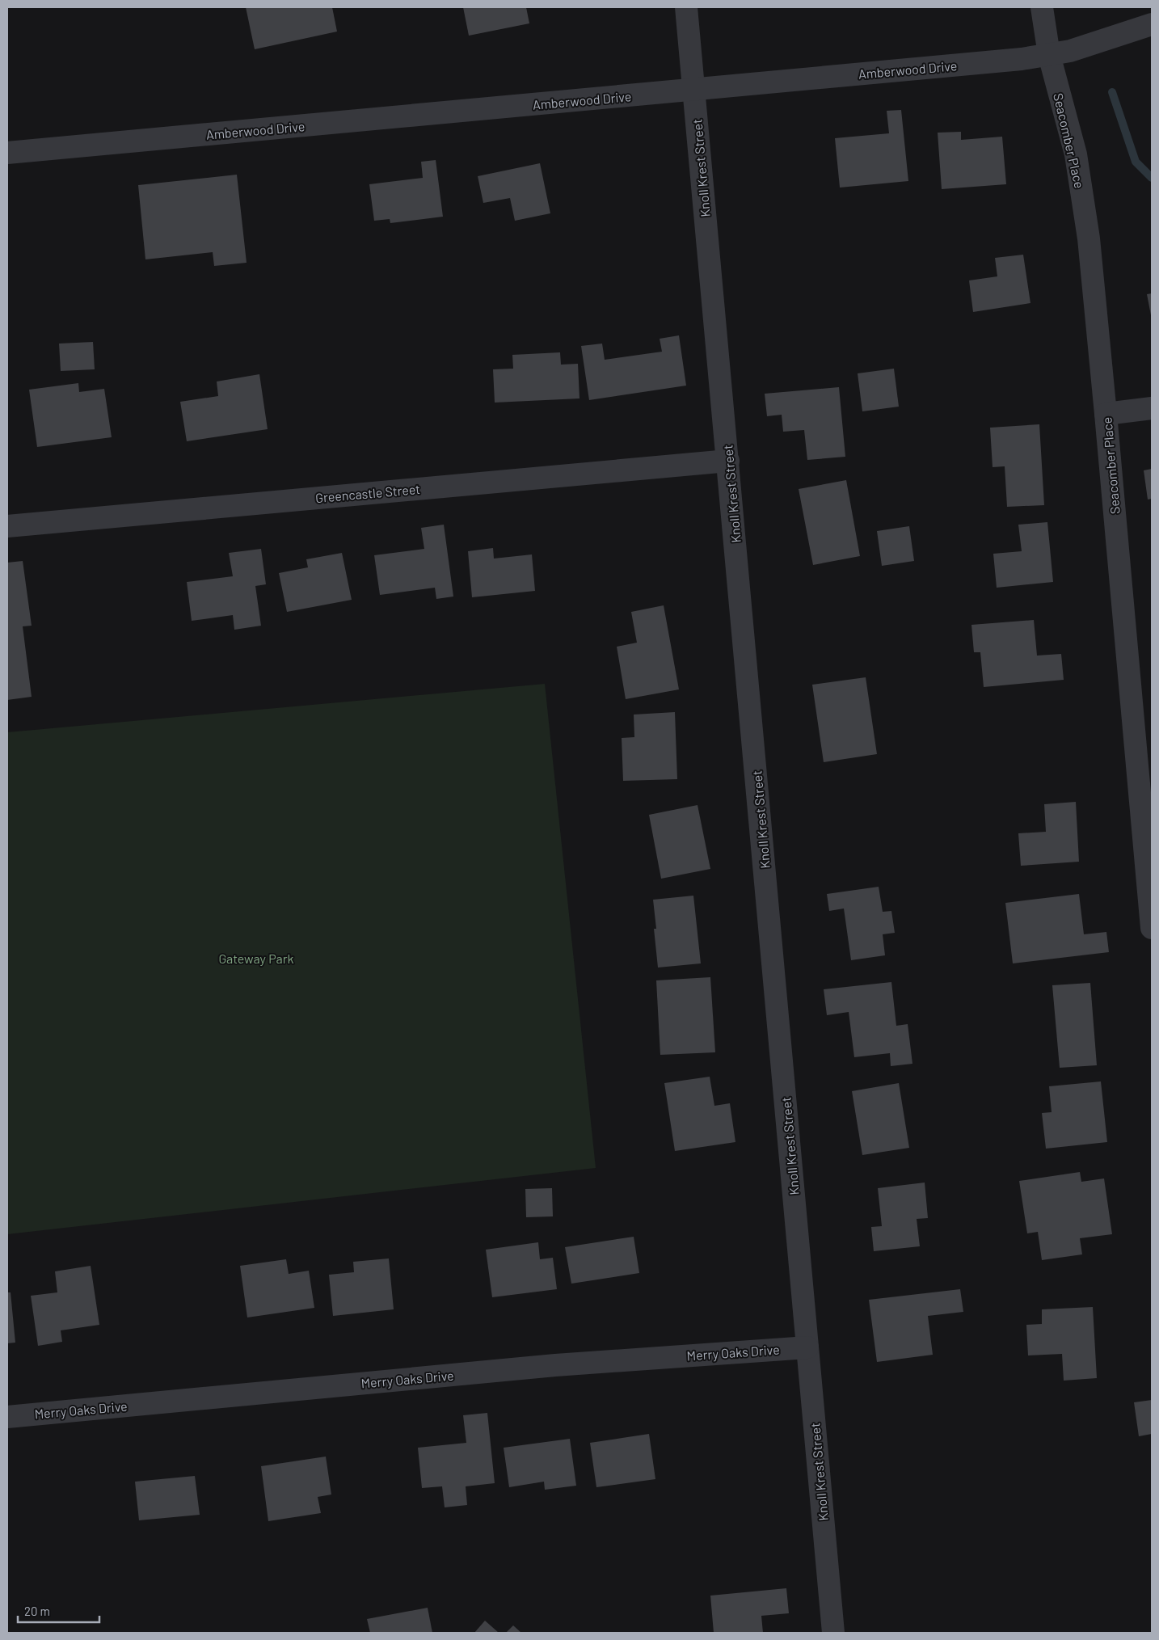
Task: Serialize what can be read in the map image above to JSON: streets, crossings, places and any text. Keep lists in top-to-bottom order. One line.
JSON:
{"streets":{"street":["Amberwood Drive","Seacomber Place","Knoll Krest Street","Greencastle Street","Merry Oaks Drive"]},"crossings":[["Amberwood Drive","Seacomber Place"],["Amberwood Drive","Knoll Krest Street"],["Knoll Krest Street","Greencastle Street"],["Knoll Krest Street","Merry Oaks Drive"]],"parks":["Gateway Park"],"scale_bar":"20 m"}
